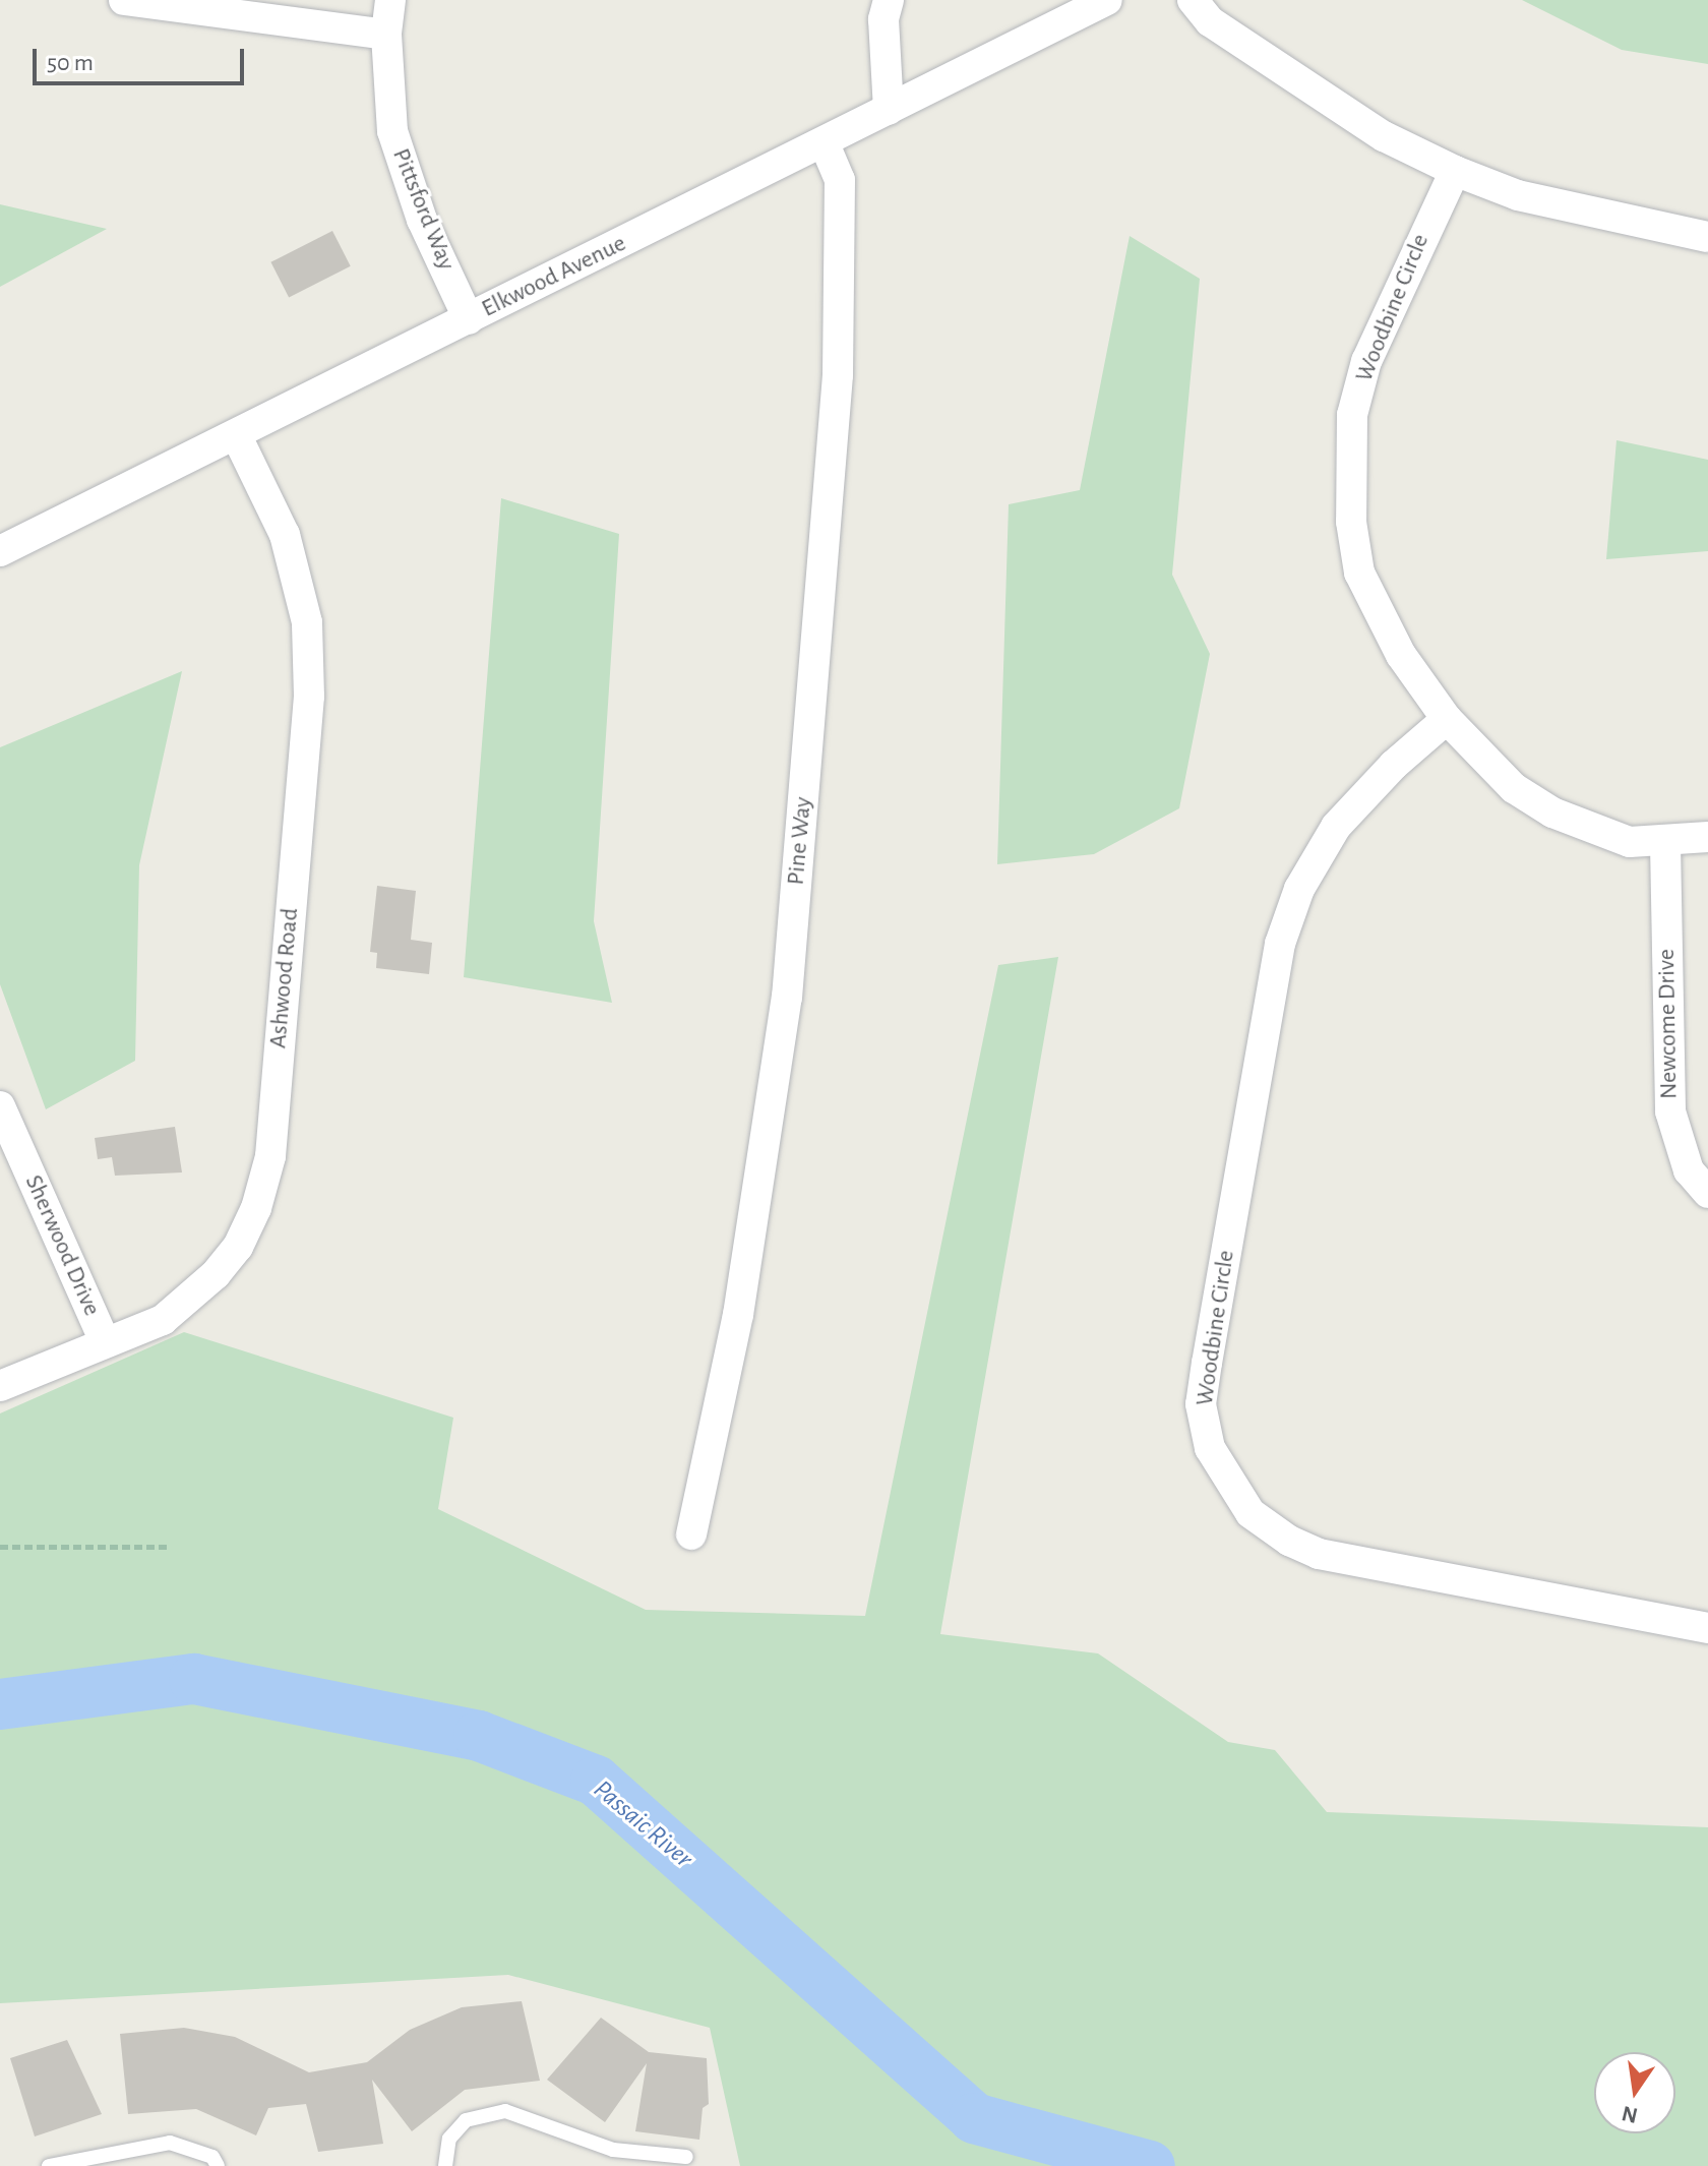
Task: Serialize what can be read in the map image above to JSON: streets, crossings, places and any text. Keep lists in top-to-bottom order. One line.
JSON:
{"streets":{"street":["Pittsford Way","Elkwood Avenue","Woodbine Circle","Pine Way","Ashwood Road","Newcome Drive","Sherwood Drive"]},"crossings":[["Pittsford Way","Elkwood Avenue"],["Elkwood Avenue","Pine Way"],["Elkwood Avenue","Ashwood Road"],["Woodbine Circle","Newcome Drive"],["Ashwood Road","Sherwood Drive"]],"water":["Passaic River"],"scale_bar":"50 m","north":"bottom"}
